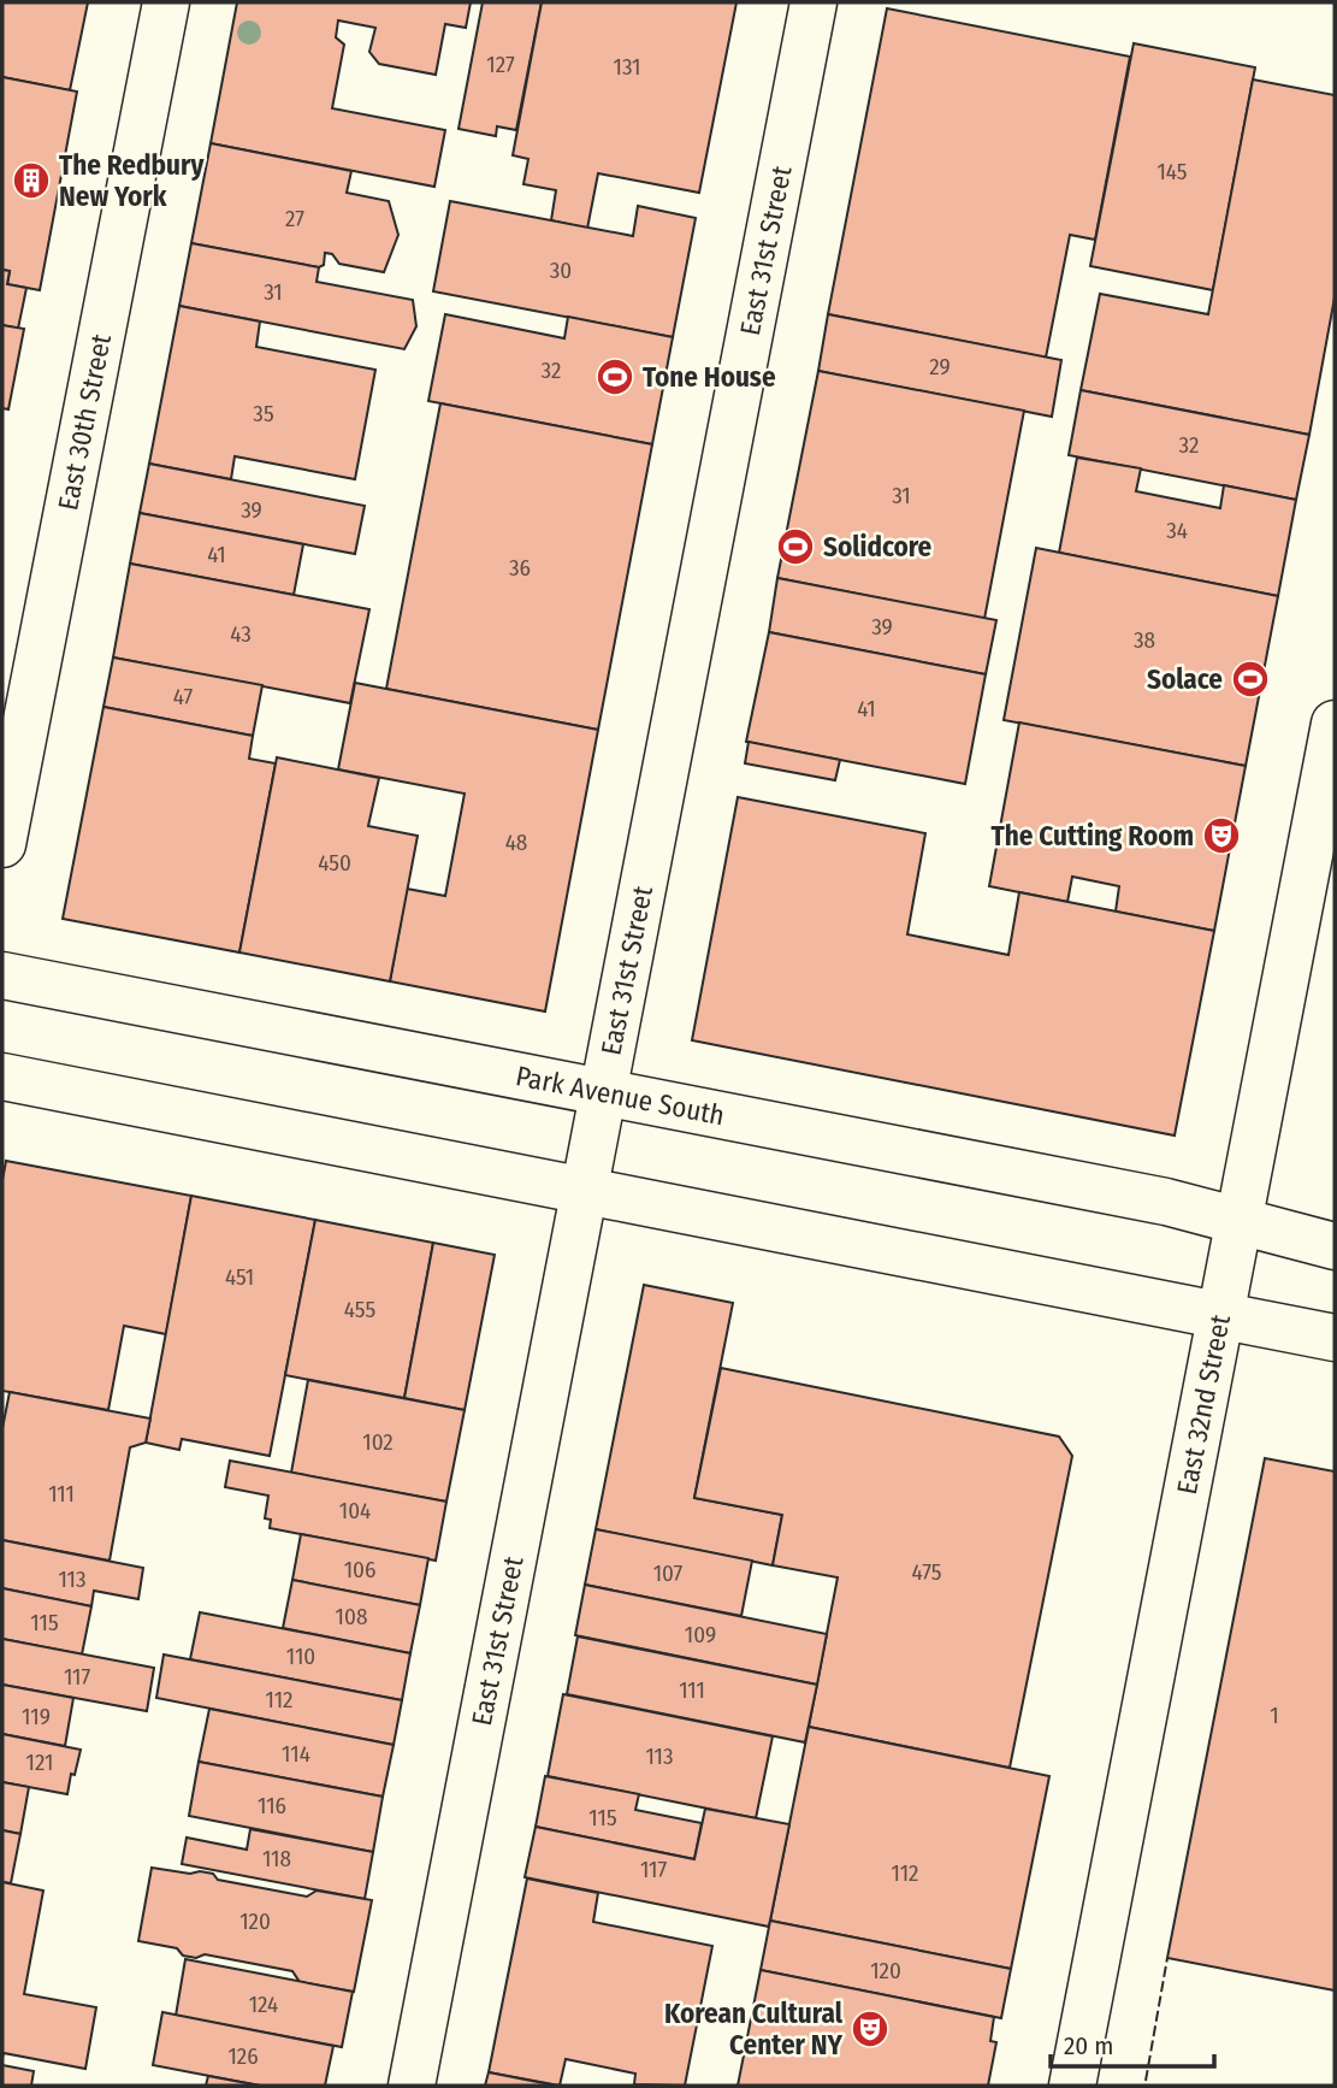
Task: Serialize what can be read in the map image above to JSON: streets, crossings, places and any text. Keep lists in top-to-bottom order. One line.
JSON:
{"streets":{"street":["East 31st Street","East 30th Street","Park Avenue South","East 32nd Street"]},"crossings":[["East 31st Street","Park Avenue South"],["Park Avenue South","East 32nd Street"]],"places":{"building":["The Redbury New York"],"sports":["Tone House","Solidcore","Solace"],"theatre":["The Cutting Room","Korean Cultural Center NY"]},"house_numbers":["127","131","145","27","30","31","29","32","35","32","31","39","34","41","36","39","43","38","47","41","48","450","451","455","102","111","104","106","475","107","113","108","115","109","110","117","111","112","1","119","114","113","121","116","115","118","117","112","120","120","124","126"],"scale_bar":"20 m"}
